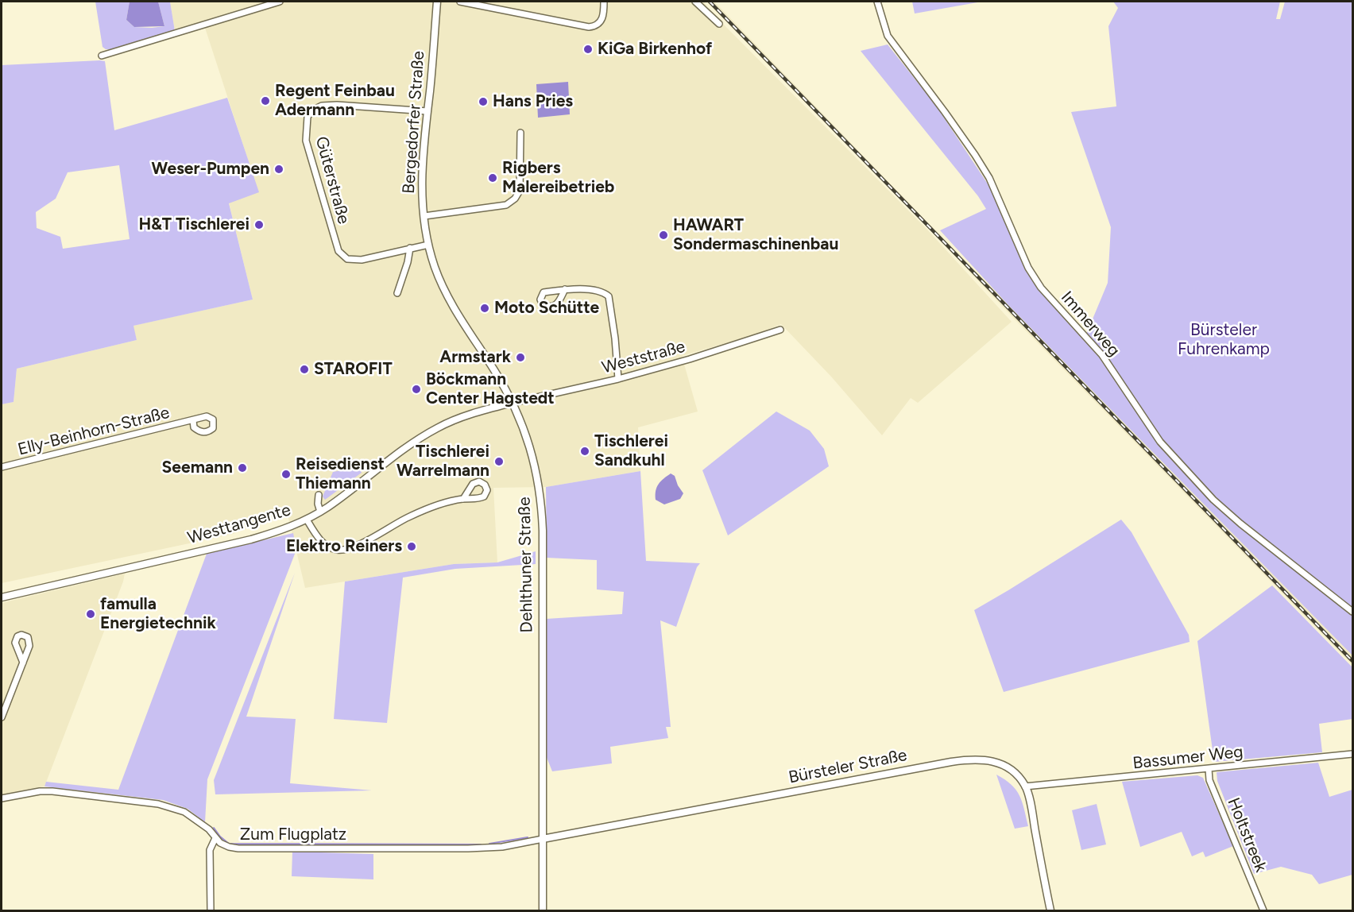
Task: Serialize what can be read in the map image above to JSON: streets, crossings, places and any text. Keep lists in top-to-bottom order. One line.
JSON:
{"streets":{"street":["Bergedorfer Straße","Güterstraße","Immerweg","Weststraße","Elly-Beinhorn-Straße","Westtangente","Dehlthuner Straße","Bassumer Weg","Bürsteler Straße","Zum Flugplatz","Holtstreek"]},"crossings":[["Bergedorfer Straße","Güterstraße"],["Bergedorfer Straße","Dehlthuner Straße"],["Güterstraße","Dehlthuner Straße"],["Weststraße","Westtangente"],["Weststraße","Dehlthuner Straße"],["Westtangente","Dehlthuner Straße"],["Dehlthuner Straße","Bürsteler Straße"],["Dehlthuner Straße","Zum Flugplatz"],["Bassumer Weg","Bürsteler Straße"],["Bassumer Weg","Holtstreek"],["Bürsteler Straße","Zum Flugplatz"]],"parks":["Bürsteler Fuhrenkamp"],"places":["KiGa Birkenhof","Regent Feinbau Adermann","Hans Pries","Weser-Pumpen","Rigbers Malereibetrieb","H&T Tischlerei","HAWART Sondermaschinenbau","Moto Schütte","Armstark","STAROFIT","Böckmann Center Hagstedt","Tischlerei Sandkuhl","Tischlerei Warrelmann","Seemann","Reisedienst Thiemann","Elektro Reiners","famulla Energietechnik"]}
